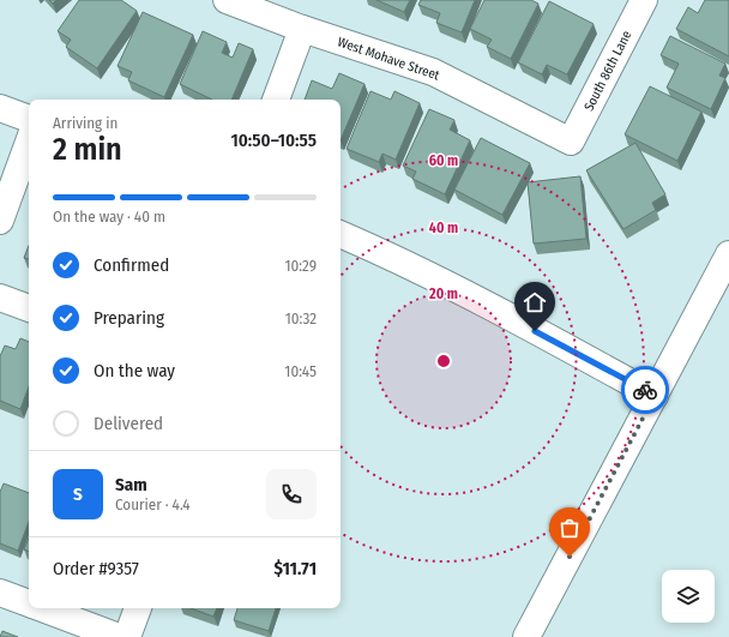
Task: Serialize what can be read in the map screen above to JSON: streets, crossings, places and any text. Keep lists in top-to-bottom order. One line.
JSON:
{"streets":{"street":["West Mohave Street","South 86th Lane"]},"crossings":[["West Mohave Street","South 86th Lane"]],"page":{"heading":["2 min","Arriving in","10:50–10:55"],"panel":["Sam","Courier · 4.4","Order #9357","$11.71"],"bar":"On the way · 40 m","list":[["Confirmed","10:29"],["Preparing","10:32"],["On the way","10:45"],"Delivered"],"round":"S"},"rings":["60 m","40 m","20 m"]}
